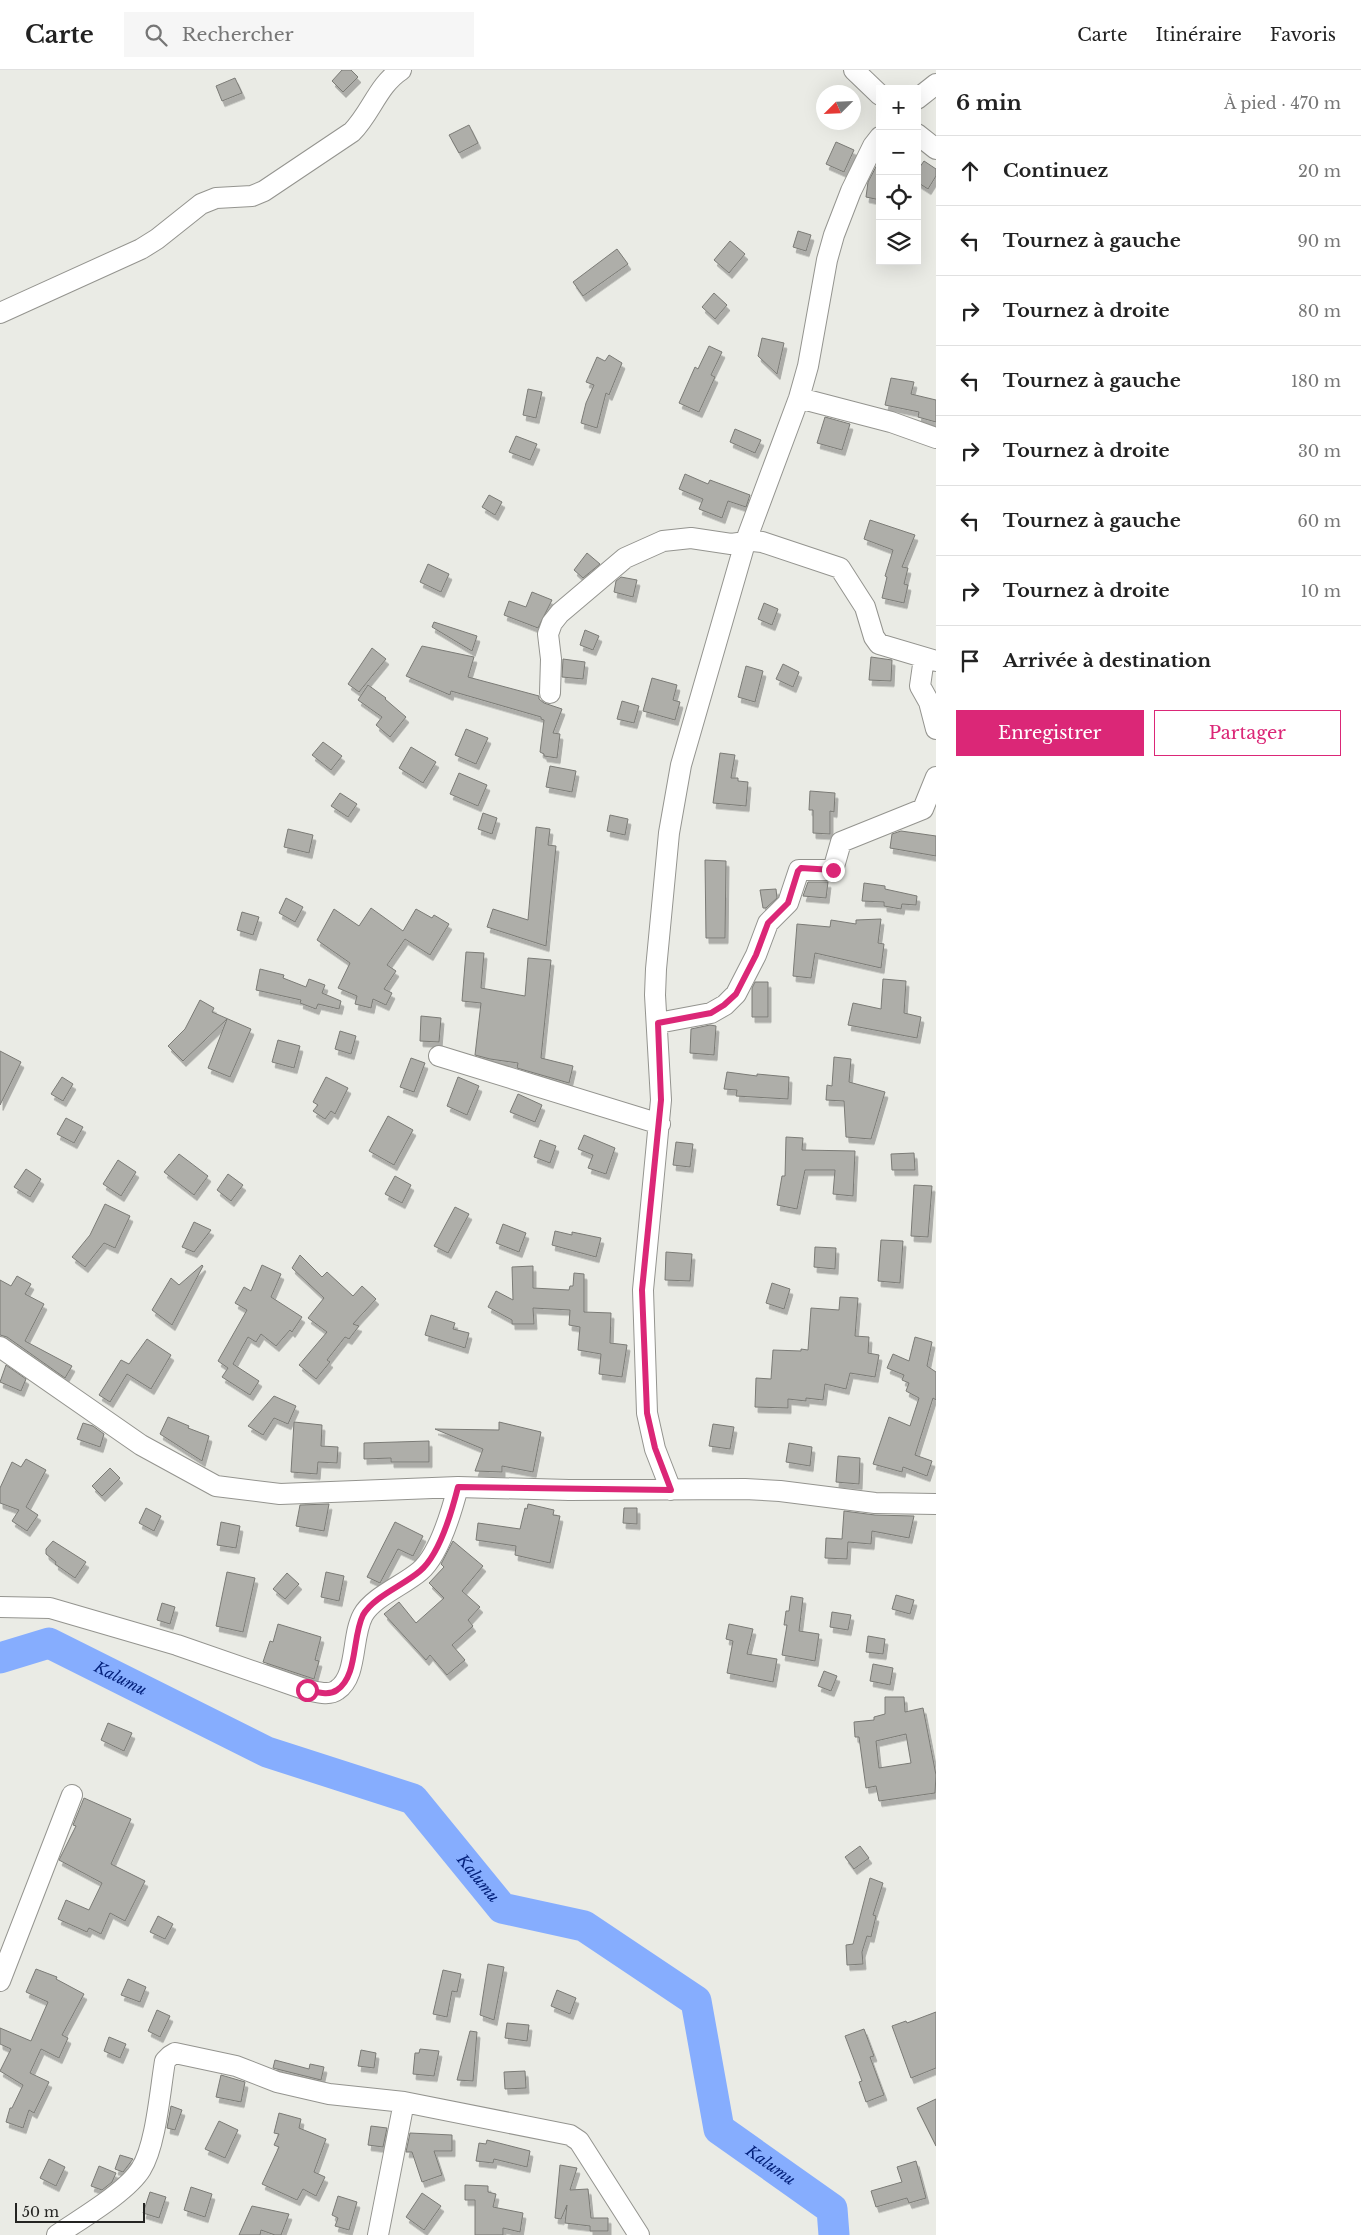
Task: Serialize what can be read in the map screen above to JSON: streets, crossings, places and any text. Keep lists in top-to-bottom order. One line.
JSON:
{"water":["Kalumu"],"scale_bar":"50 m","north":"bottom left","page":{"header":"Carte","search":"Rechercher","nav":["Carte","Itinéraire","Favoris"],"heading":["6 min","À pied · 470 m"],"map_buttons":["+","−"],"list":[["Continuez","20 m"],["Tournez à gauche","90 m"],["Tournez à droite","80 m"],["Tournez à gauche","180 m"],["Tournez à droite","30 m"],["Tournez à gauche","60 m"],["Tournez à droite","10 m"],"Arrivée à destination"],"buttons":["Enregistrer","Partager"],"scale":"50 m"}}
